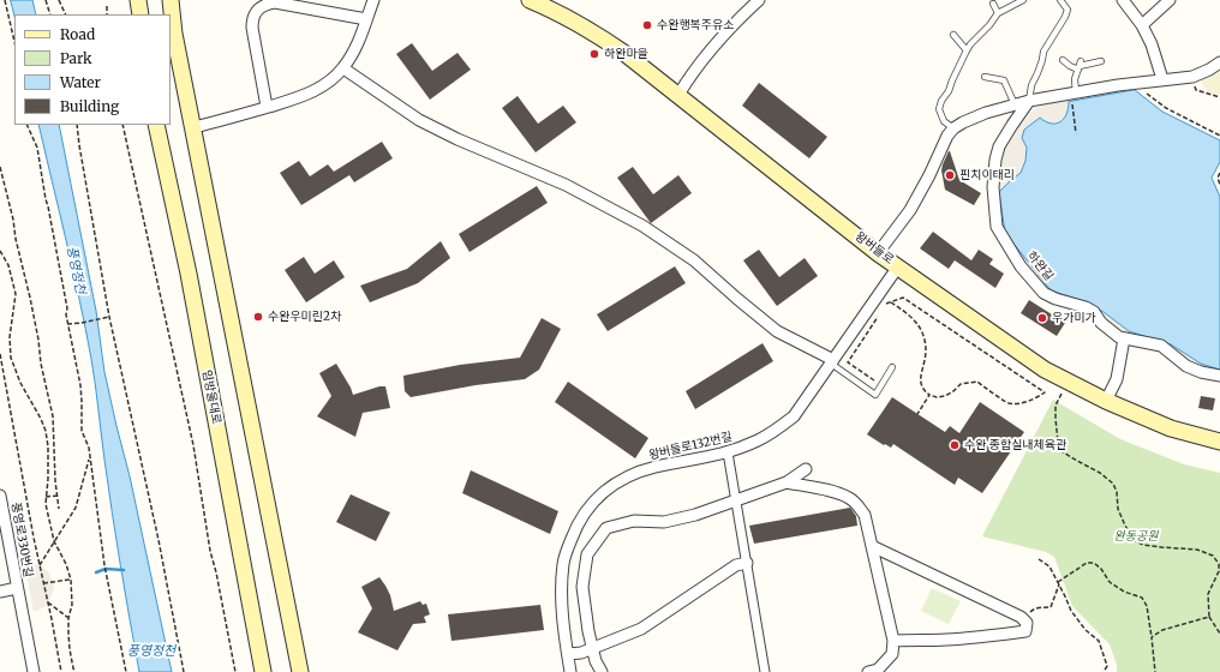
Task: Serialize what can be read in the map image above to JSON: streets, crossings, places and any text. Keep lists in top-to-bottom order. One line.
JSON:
{"streets":{"main road":["왕버들로","임방울대로"],"street":["하완길","왕버들로132번길","풍영로330번길"]},"crossings":[["왕버들로","왕버들로132번길"]],"water":["풍영정천"],"parks":["완동공원"],"places":["수완행복주유소","하완마을","핀치이태리","수완우미린2차","우가미가","수완 종합실내체육관"],"legend":["Road","Park","Water","Building"]}
